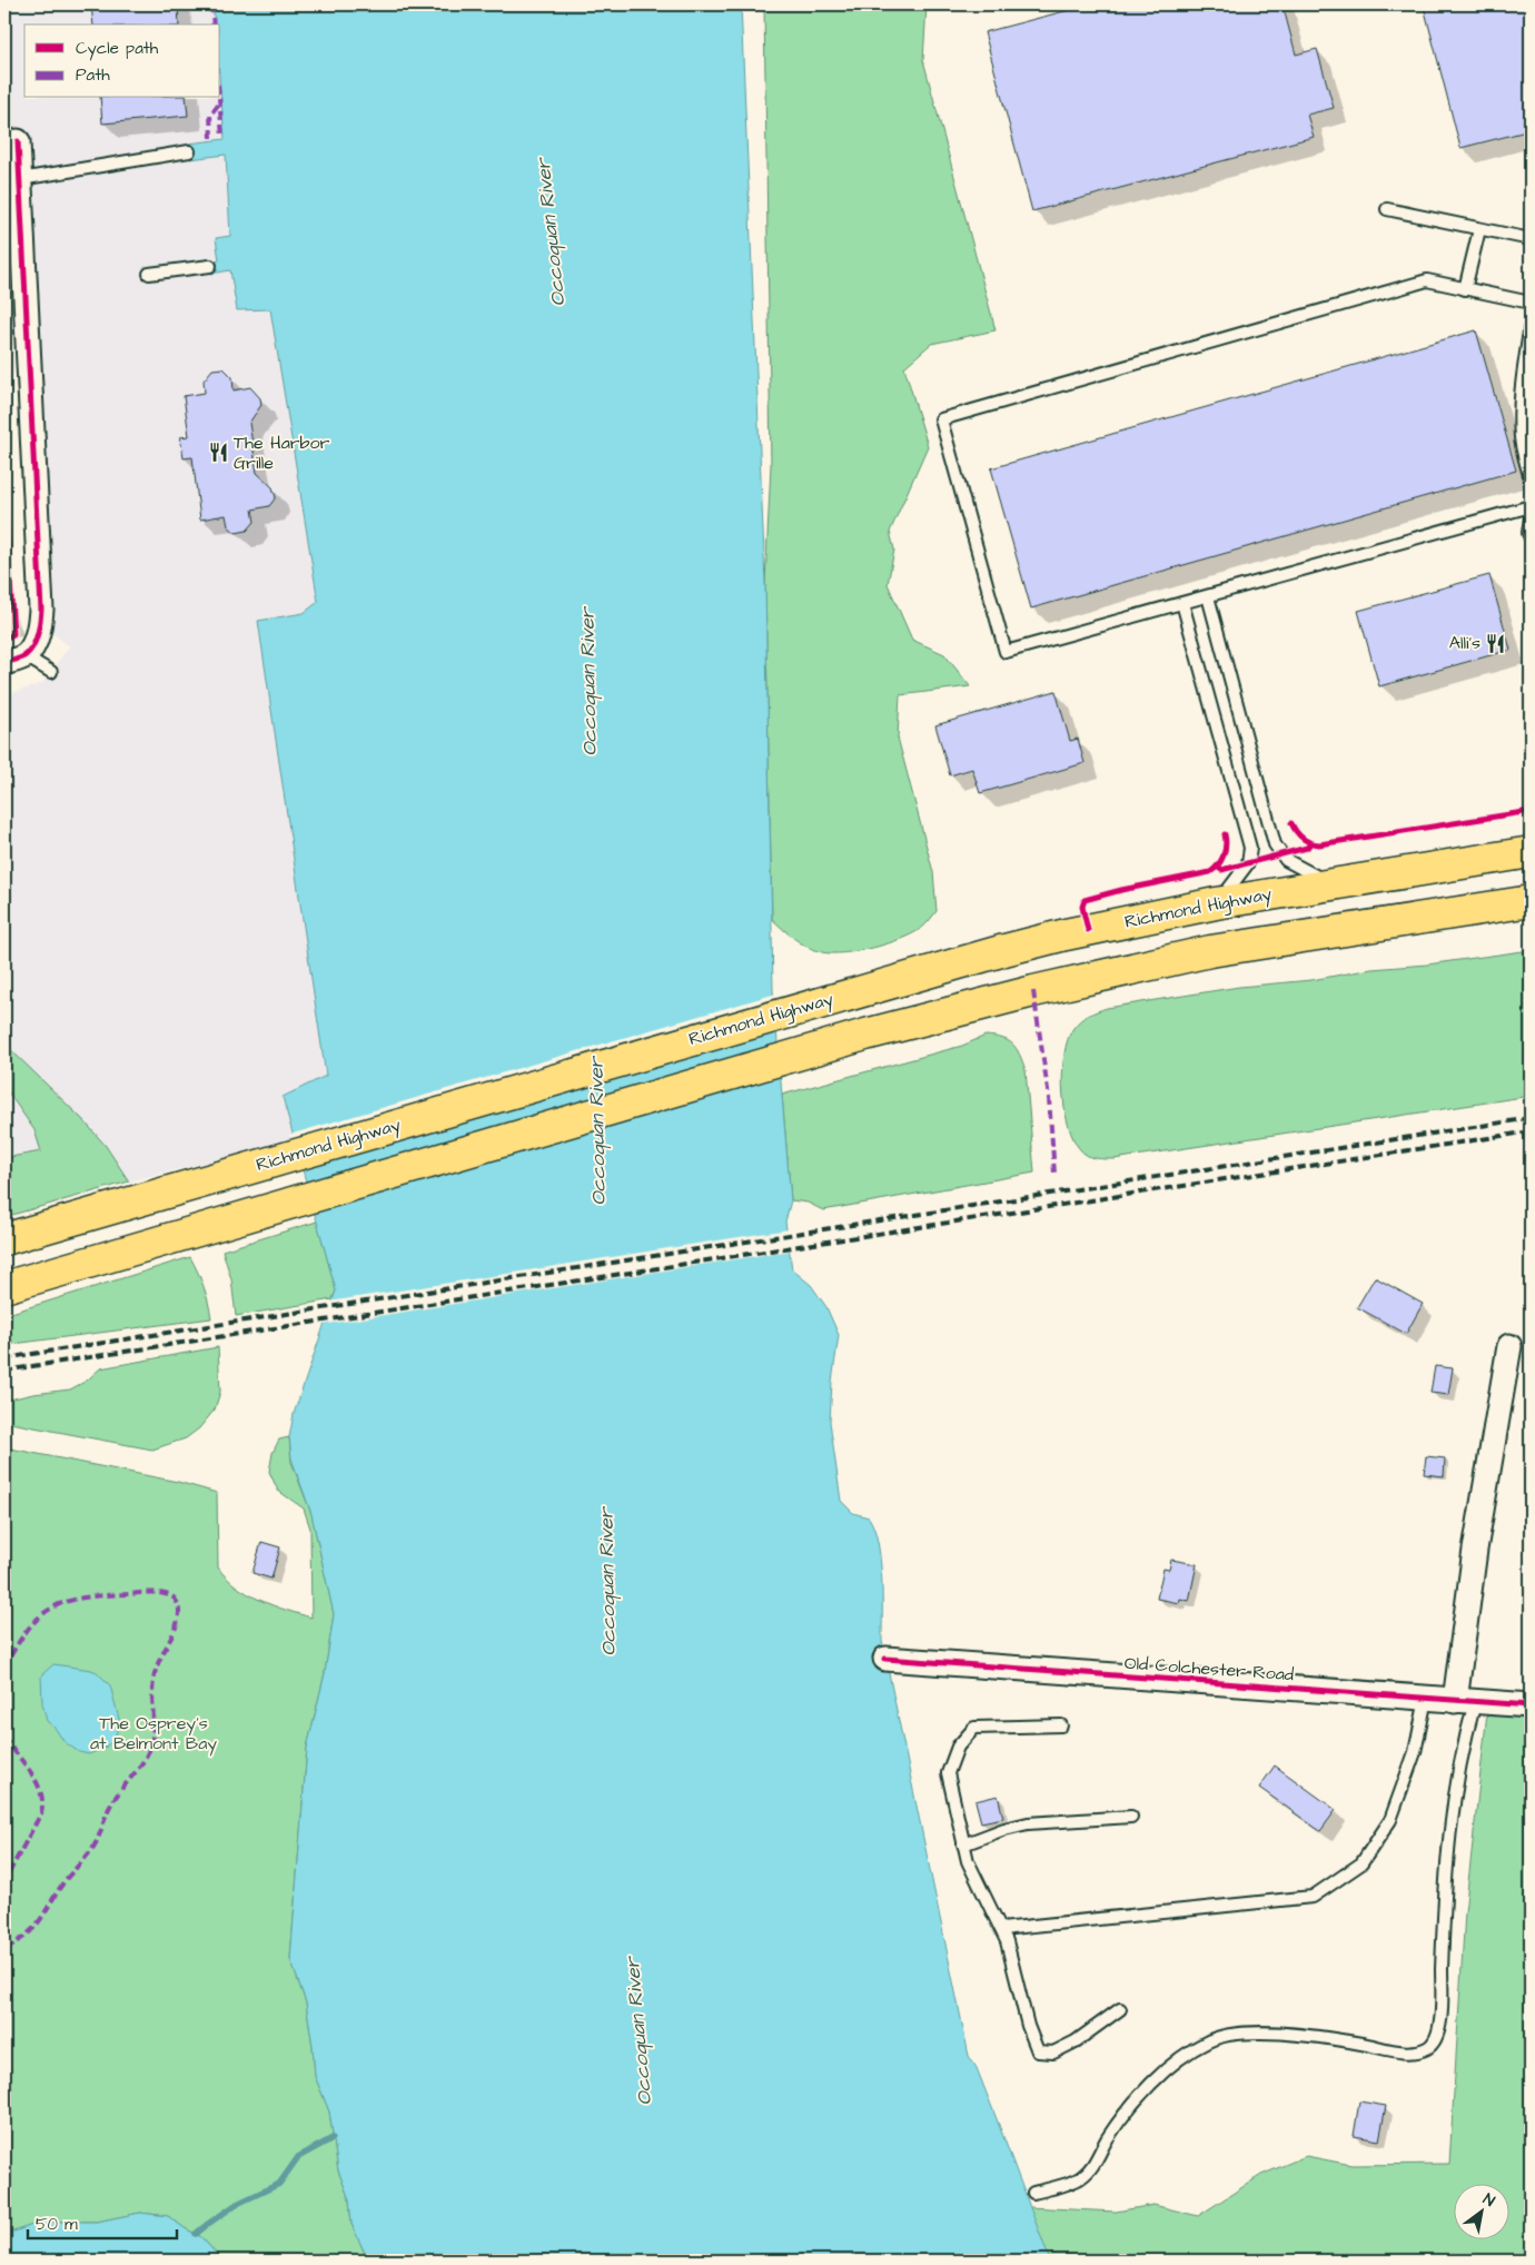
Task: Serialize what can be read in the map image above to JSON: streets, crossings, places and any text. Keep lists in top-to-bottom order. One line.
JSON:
{"streets":{"main road":["Richmond Highway"],"street":["Old Colchester Road"]},"water":["Occoquan River"],"parks":["The Osprey's at Belmont Bay"],"places":{"restaurant":["The Harbor Grille","Alli's"]},"legend":["Cycle path","Path"],"scale_bar":"50 m","north":"top right"}
